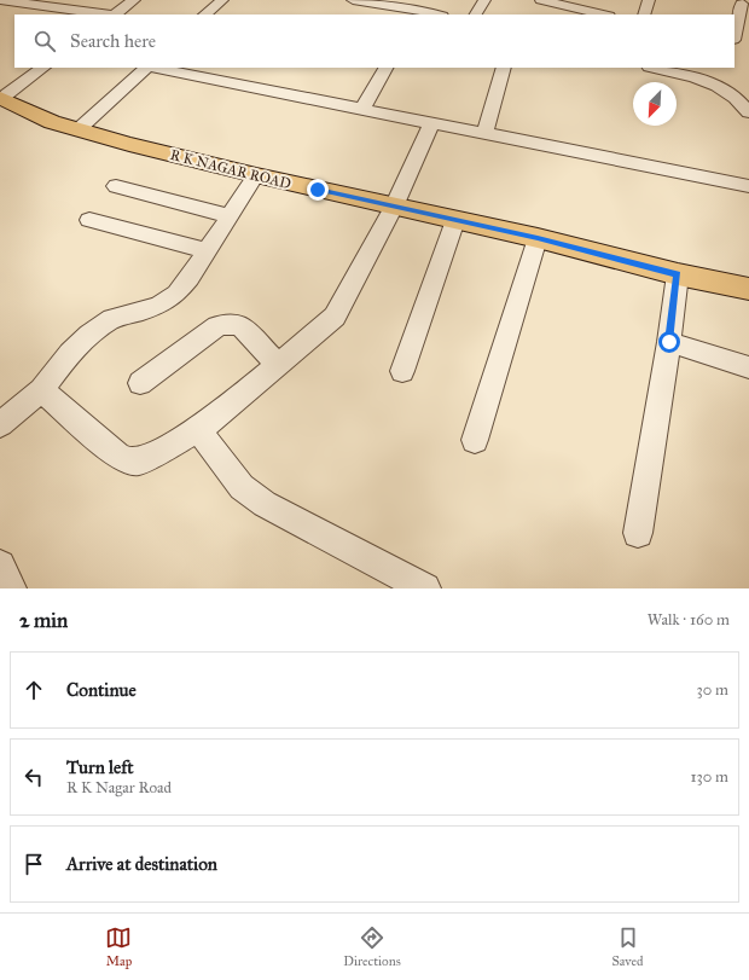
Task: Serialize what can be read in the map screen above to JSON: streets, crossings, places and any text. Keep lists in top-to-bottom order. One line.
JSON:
{"streets":{"main road":["R K NAGAR ROAD"]},"north":"bottom left","page":{"search":"Search here","heading":["2 min","Walk · 160 m"],"list":[["Continue","30 m"],["Turn left","R K Nagar Road","130 m"],"Arrive at destination"],"nav":["Map","Directions","Saved"]}}
